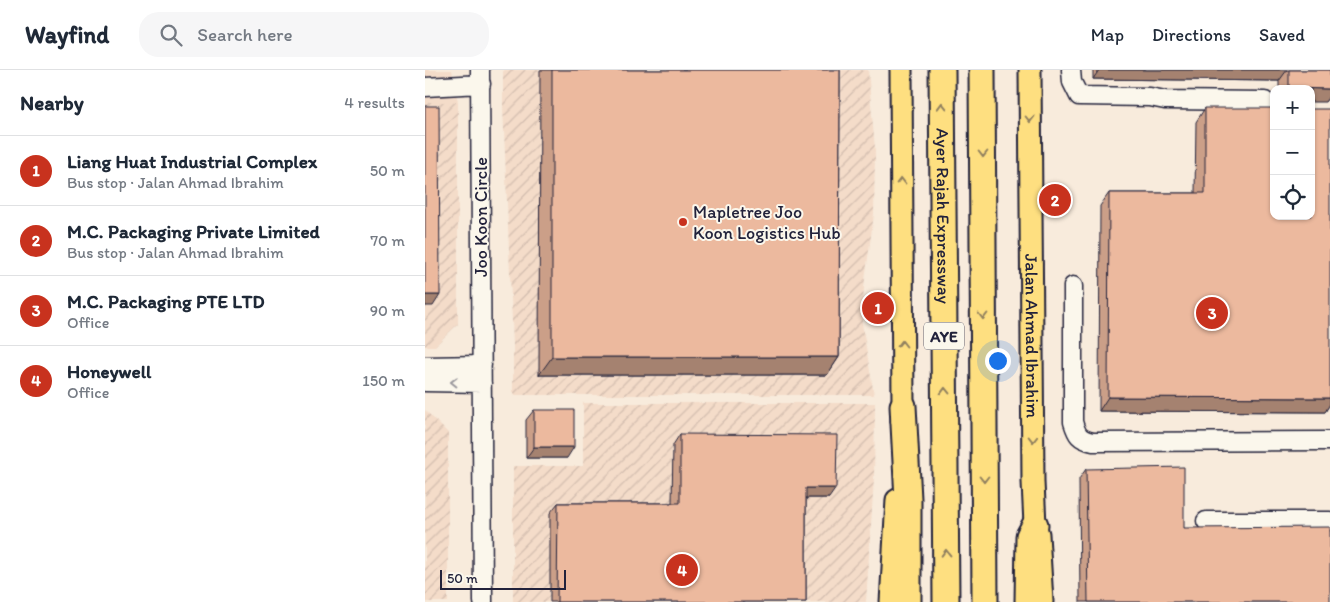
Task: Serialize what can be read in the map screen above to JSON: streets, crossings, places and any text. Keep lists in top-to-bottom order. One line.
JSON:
{"streets":{"highway":["Ayer Rajah Expressway","AYE"],"main road":["Jalan Ahmad Ibrahim"],"street":["Joo Koon Circle"]},"places":["Mapletree Joo Koon Logistics Hub"],"scale_bar":"50 m","page":{"header":"Wayfind","search":"Search here","nav":["Map","Directions","Saved"],"heading":["Nearby","4 results"],"map_buttons":["+","−"],"list":[{"mark":"1","name":"Liang Huat Industrial Complex","note":"Bus stop · Jalan Ahmad Ibrahim","value":"50 m"},{"mark":"2","name":"M.C. Packaging Private Limited","note":"Bus stop · Jalan Ahmad Ibrahim","value":"70 m"},{"mark":"3","name":"M.C. Packaging PTE LTD","note":"Office","value":"90 m"},{"mark":"4","name":"Honeywell","note":"Office","value":"150 m"}],"pins":["2","1","3","4"],"scale":"50 m"}}
